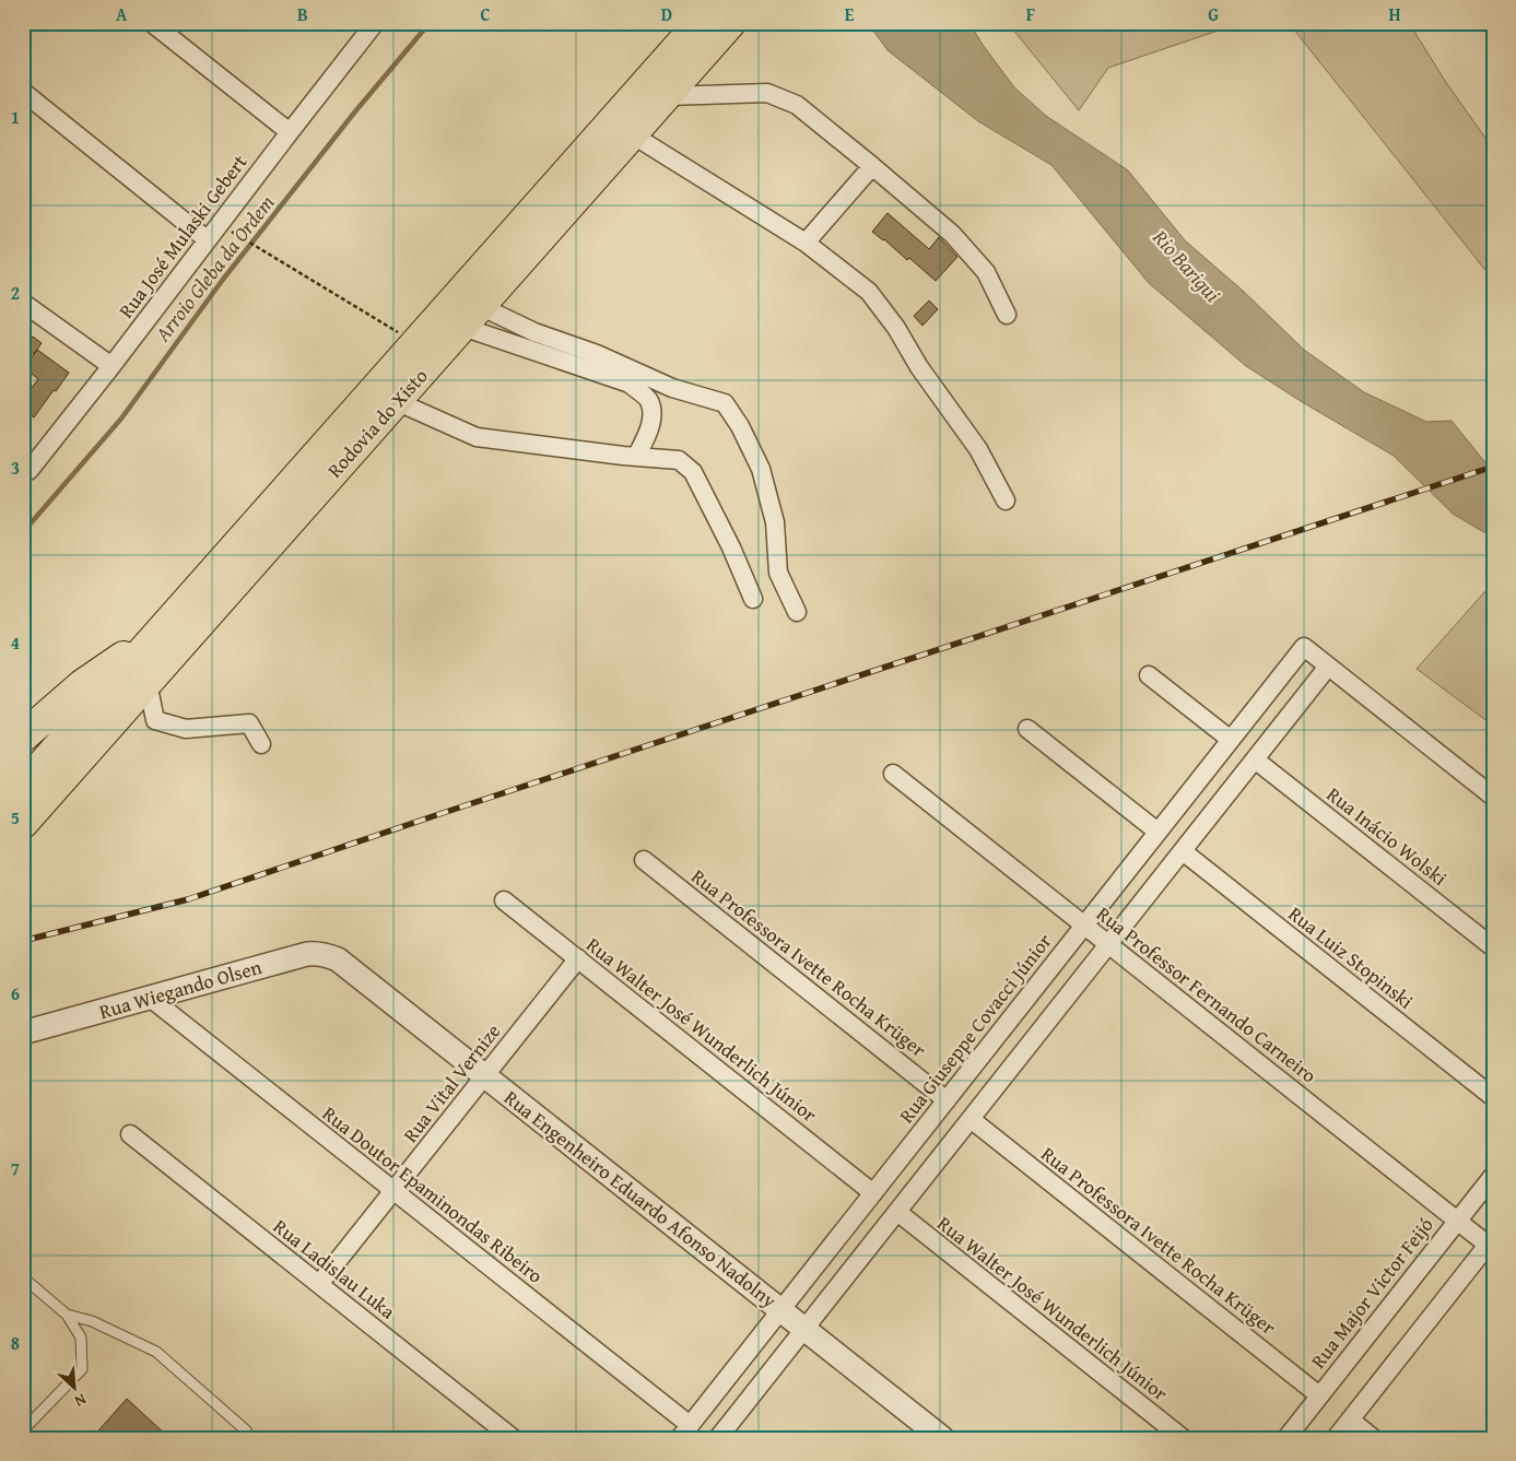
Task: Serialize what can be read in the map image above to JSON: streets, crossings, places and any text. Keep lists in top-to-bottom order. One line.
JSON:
{"streets":{"highway":["Rodovia do Xisto"],"street":["Rua José Mulaski Gebert","Rua Inácio Wolski","Rua Luiz Stopinski","Rua Professora Ivette Rocha Krüger","Rua Wiegando Olsen","Rua Professor Fernando Carneiro","Rua Giuseppe Covacci Júnior","Rua Walter José Wunderlich Júnior","Rua Vital Vernize","Rua Doutor Epaminondas Ribeiro","Rua Engenheiro Eduardo Afonso Nadolny","Rua Ladislau Luka","Rua Major Victor Feijó"]},"crossings":[["Rua Professora Ivette Rocha Krüger","Rua Giuseppe Covacci Júnior"],["Rua Professora Ivette Rocha Krüger","Rua Major Victor Feijó"],["Rua Wiegando Olsen","Rua Doutor Epaminondas Ribeiro"],["Rua Wiegando Olsen","Rua Engenheiro Eduardo Afonso Nadolny"],["Rua Professor Fernando Carneiro","Rua Giuseppe Covacci Júnior"],["Rua Professor Fernando Carneiro","Rua Major Victor Feijó"],["Rua Giuseppe Covacci Júnior","Rua Walter José Wunderlich Júnior"],["Rua Giuseppe Covacci Júnior","Rua Doutor Epaminondas Ribeiro"],["Rua Giuseppe Covacci Júnior","Rua Engenheiro Eduardo Afonso Nadolny"],["Rua Walter José Wunderlich Júnior","Rua Vital Vernize"],["Rua Vital Vernize","Rua Doutor Epaminondas Ribeiro"],["Rua Vital Vernize","Rua Engenheiro Eduardo Afonso Nadolny"],["Rua Vital Vernize","Rua Ladislau Luka"]],"water":["Rio Barigui","Arroio Gleba da Ordem"],"north":"bottom right","grid":{"columns":["A","B","C","D","E","F","G","H"],"rows":["1","2","3","4","5","6","7","8"]}}
